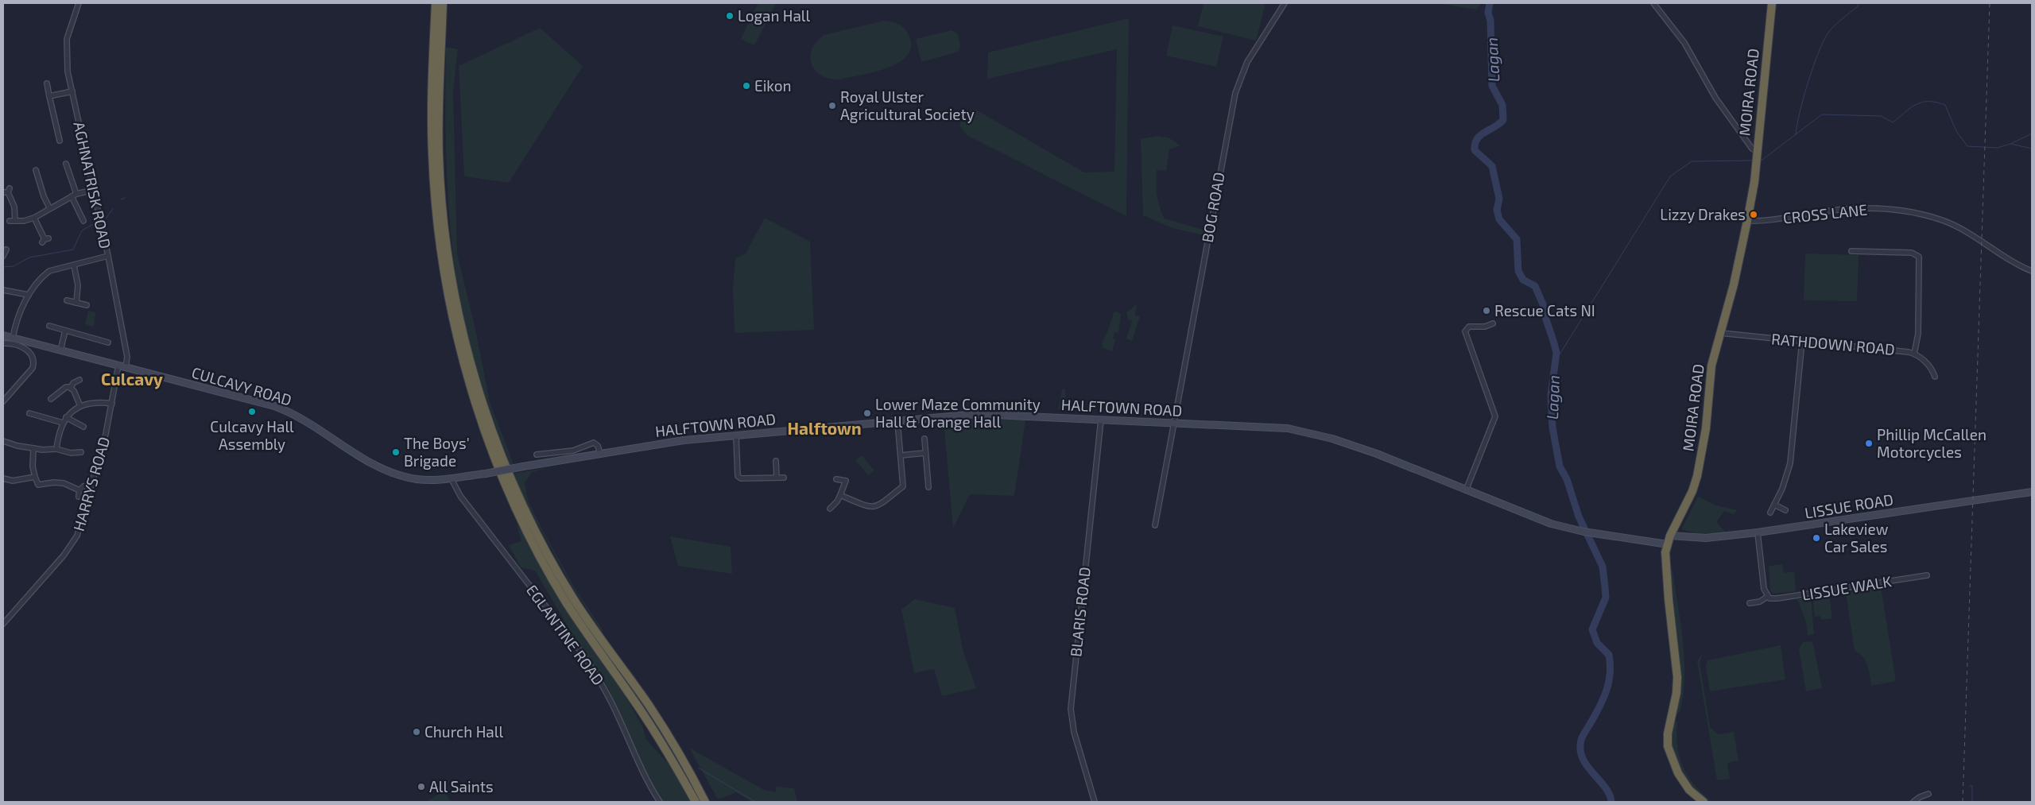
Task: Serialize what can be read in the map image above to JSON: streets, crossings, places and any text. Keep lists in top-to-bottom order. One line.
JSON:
{"streets":{"highway":["MOIRA ROAD"],"street":["AGHNATRISK ROAD","BOG ROAD","CROSS LANE","RATHDOWN ROAD","CULCAVY ROAD","HALFTOWN ROAD","HARRYS ROAD","LISSUE ROAD","LISSUE WALK","BLARIS ROAD","EGLANTINE ROAD"]},"crossings":[["MOIRA ROAD","CROSS LANE"],["MOIRA ROAD","RATHDOWN ROAD"],["MOIRA ROAD","HALFTOWN ROAD"],["MOIRA ROAD","LISSUE ROAD"],["AGHNATRISK ROAD","CULCAVY ROAD"],["BOG ROAD","HALFTOWN ROAD"],["CULCAVY ROAD","HALFTOWN ROAD"],["CULCAVY ROAD","HARRYS ROAD"],["CULCAVY ROAD","EGLANTINE ROAD"],["HALFTOWN ROAD","BLARIS ROAD"]],"districts":["Culcavy","Halftown"],"water":["Lagan"],"places":["Logan Hall","Eikon","Royal Ulster Agricultural Society","Lizzy Drakes","Rescue Cats NI","Culcavy Hall Assembly","Lower Maze Community Hall & Orange Hall","Phillip McCallen Motorcycles","The Boys' Brigade","Lakeview Car Sales","Church Hall","All Saints"]}
